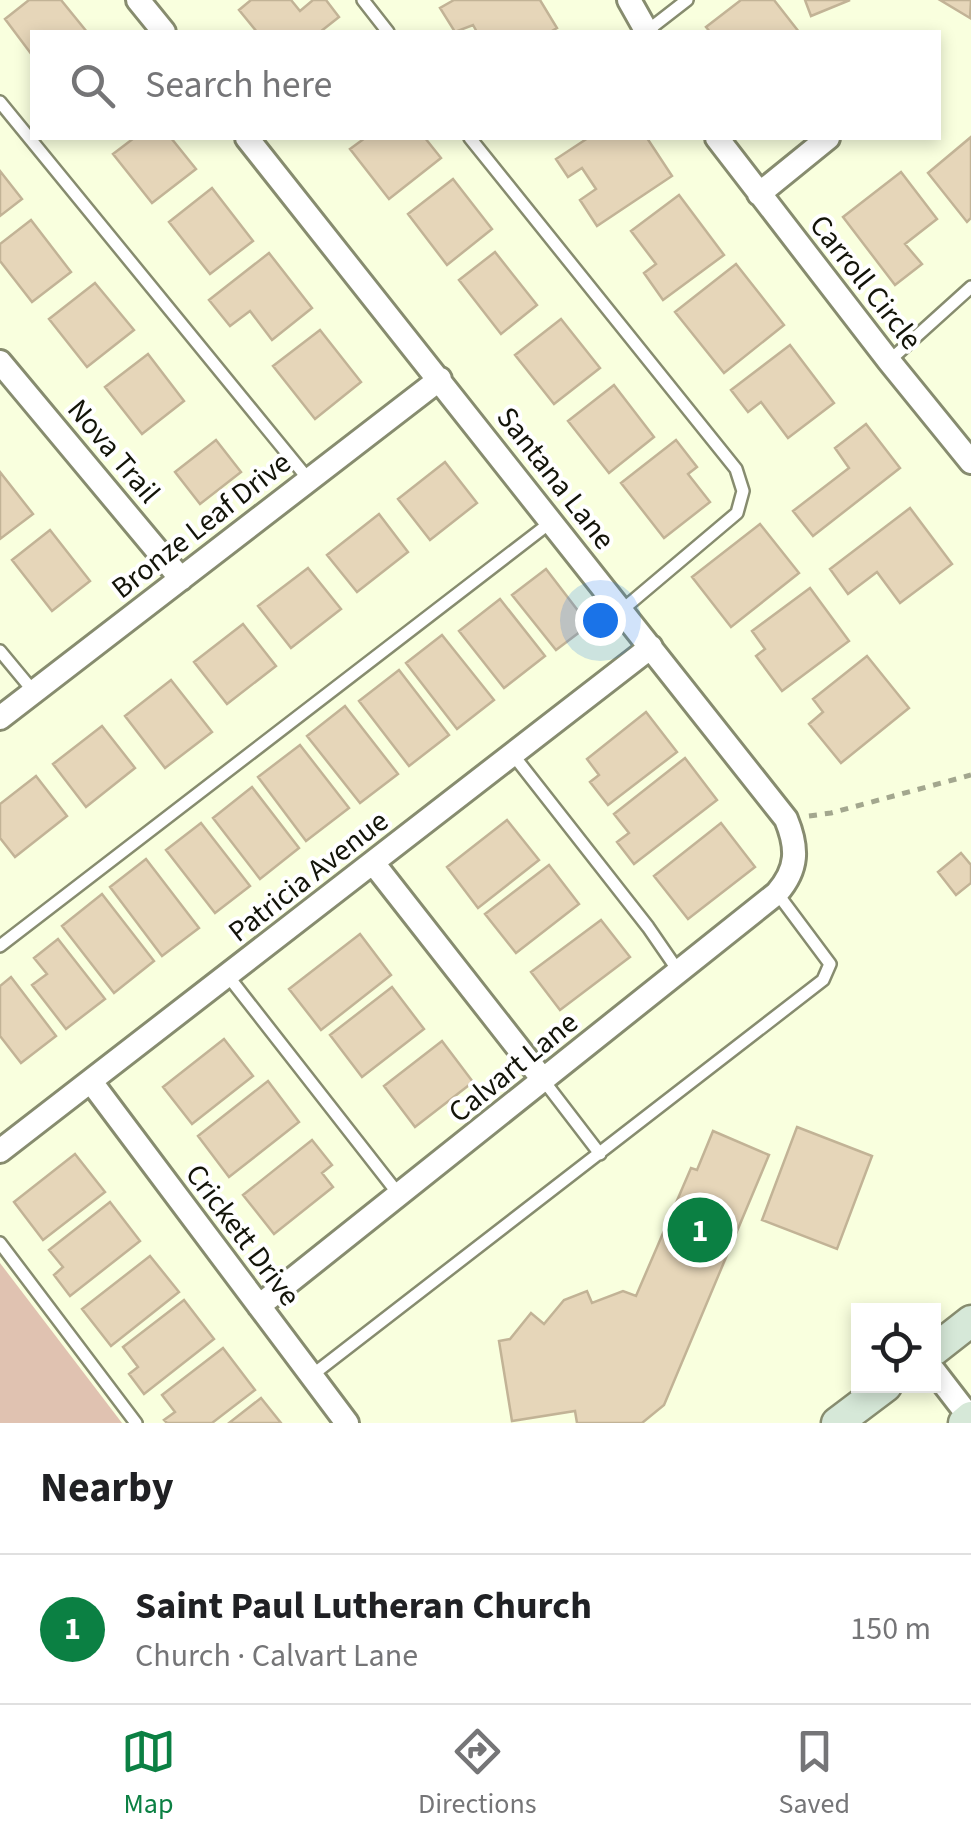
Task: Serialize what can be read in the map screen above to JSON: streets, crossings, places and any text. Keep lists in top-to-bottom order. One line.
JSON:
{"streets":{"street":["Carroll Circle","Nova Trail","Santana Lane","Bronze Leaf Drive","Patricia Avenue","Calvart Lane","Crickett Drive"]},"crossings":[["Nova Trail","Bronze Leaf Drive"],["Santana Lane","Bronze Leaf Drive"],["Santana Lane","Patricia Avenue"],["Santana Lane","Calvart Lane"],["Patricia Avenue","Crickett Drive"],["Calvart Lane","Crickett Drive"]],"page":{"search":"Search here","pins":"1","heading":"Nearby","list":[{"mark":"1","name":"Saint Paul Lutheran Church","note":"Church · Calvart Lane","value":"150 m"}],"nav":["Map","Directions","Saved"]}}
